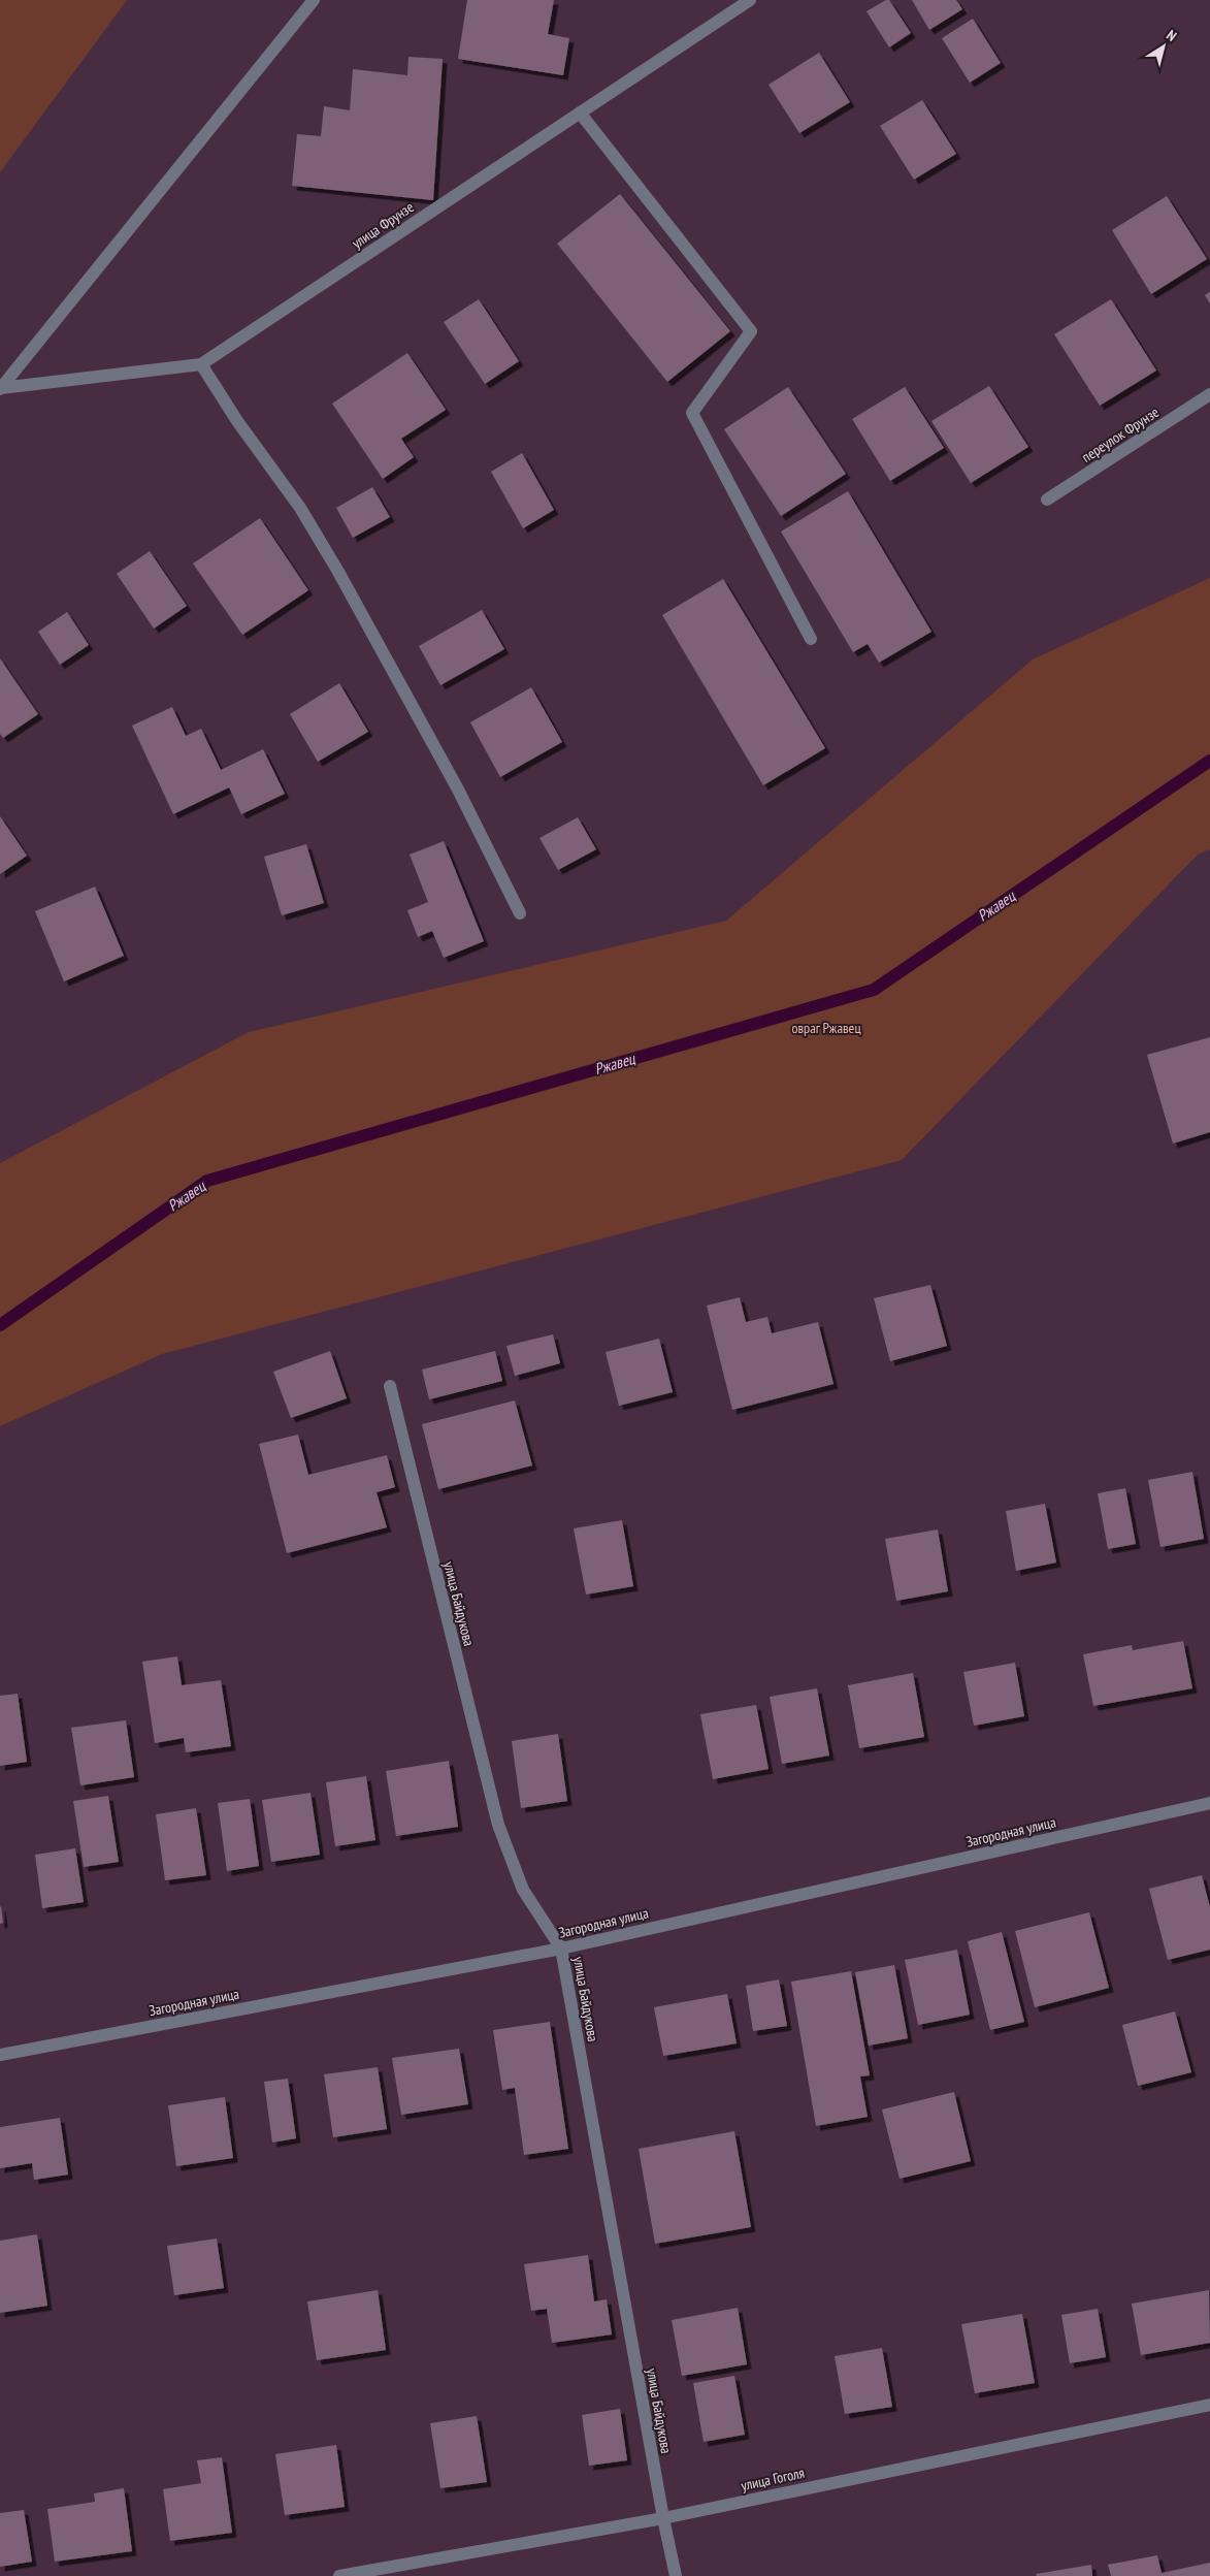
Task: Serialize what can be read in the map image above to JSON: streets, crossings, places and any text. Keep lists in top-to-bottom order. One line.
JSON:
{"streets":{"street":["улица Фрунзе","переулок Фрунзе","улица Байдукова","Загородная улица","улица Гоголя"]},"crossings":[["улица Байдукова","Загородная улица"],["улица Байдукова","улица Гоголя"]],"water":["Ржавец"],"parks":["овраг Ржавец"],"north":"top right"}
